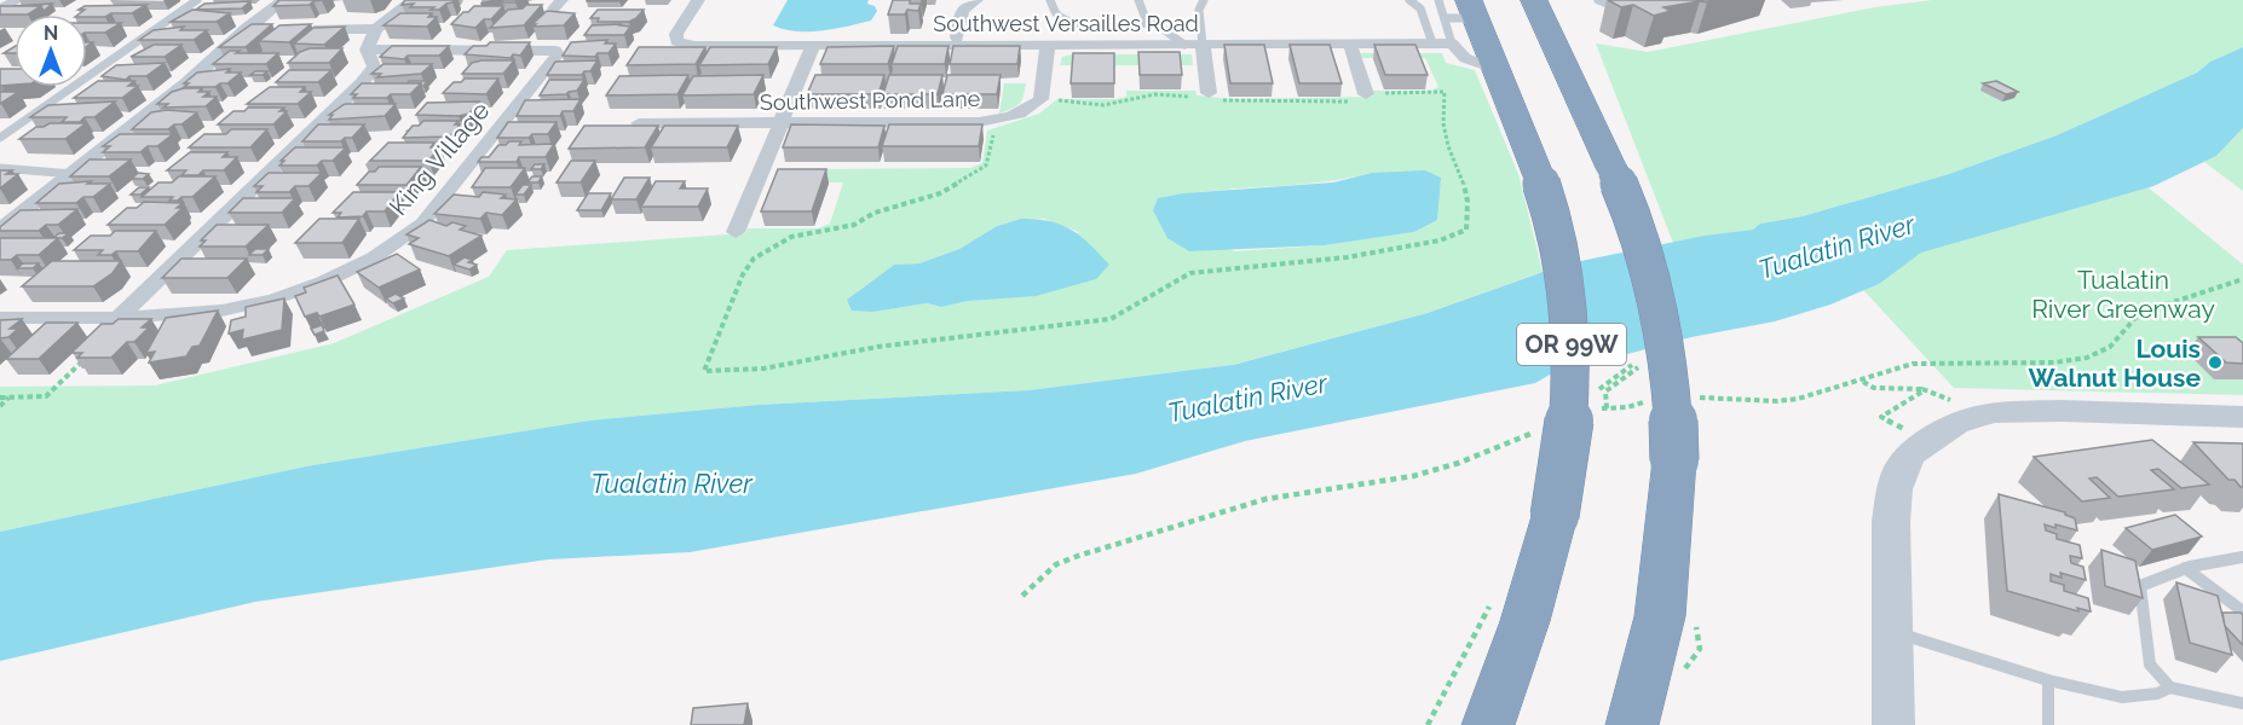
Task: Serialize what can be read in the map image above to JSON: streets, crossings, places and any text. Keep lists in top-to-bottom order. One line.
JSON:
{"streets":{"highway":["OR 99W"],"street":["Southwest Versailles Road","Southwest Pond Lane","King Village"]},"crossings":[["Southwest Versailles Road","Southwest Pond Lane"]],"water":["Tualatin River"],"parks":["Tualatin River Greenway"],"places":["Louis Walnut House"],"north":"top"}
